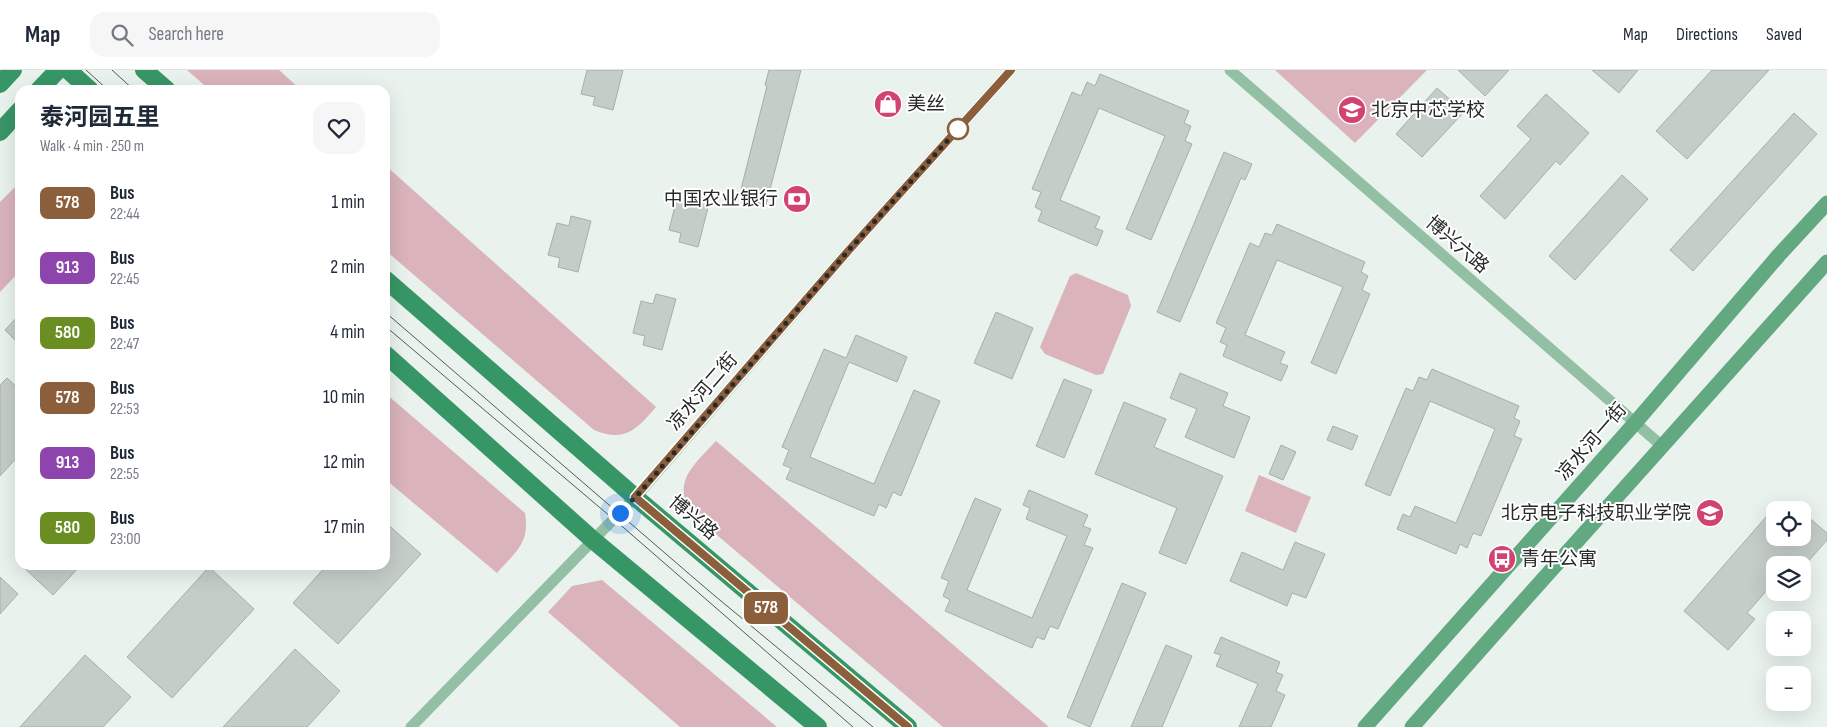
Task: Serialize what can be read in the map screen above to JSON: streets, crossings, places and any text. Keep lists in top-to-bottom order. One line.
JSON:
{"streets":{"main road":["凉水河一街","博兴路"],"street":["博兴六路","凉水河二街"]},"crossings":[["博兴六路","凉水河一街"],["凉水河二街","博兴路"]],"places":{"shop":["美丝"],"school or university":["北京中芯学校","北京电子科技职业学院"],"bank":["中国农业银行"],"bus stop":["青年公寓"]},"lines":["bus line 578"],"page":{"header":"Map","search":"Search here","nav":["Map","Directions","Saved"],"on_map":"578","heading":["泰河园五里","Walk · 4 min · 250 m"],"list":[{"mark":"578","name":"Bus","note":"22:44","value":"1 min"},{"mark":"913","name":"Bus","note":"22:45","value":"2 min"},{"mark":"580","name":"Bus","note":"22:47","value":"4 min"},{"mark":"578","name":"Bus","note":"22:53","value":"10 min"},{"mark":"913","name":"Bus","note":"22:55","value":"12 min"},{"mark":"580","name":"Bus","note":"23:00","value":"17 min"}],"map_buttons":["+","−"]}}
